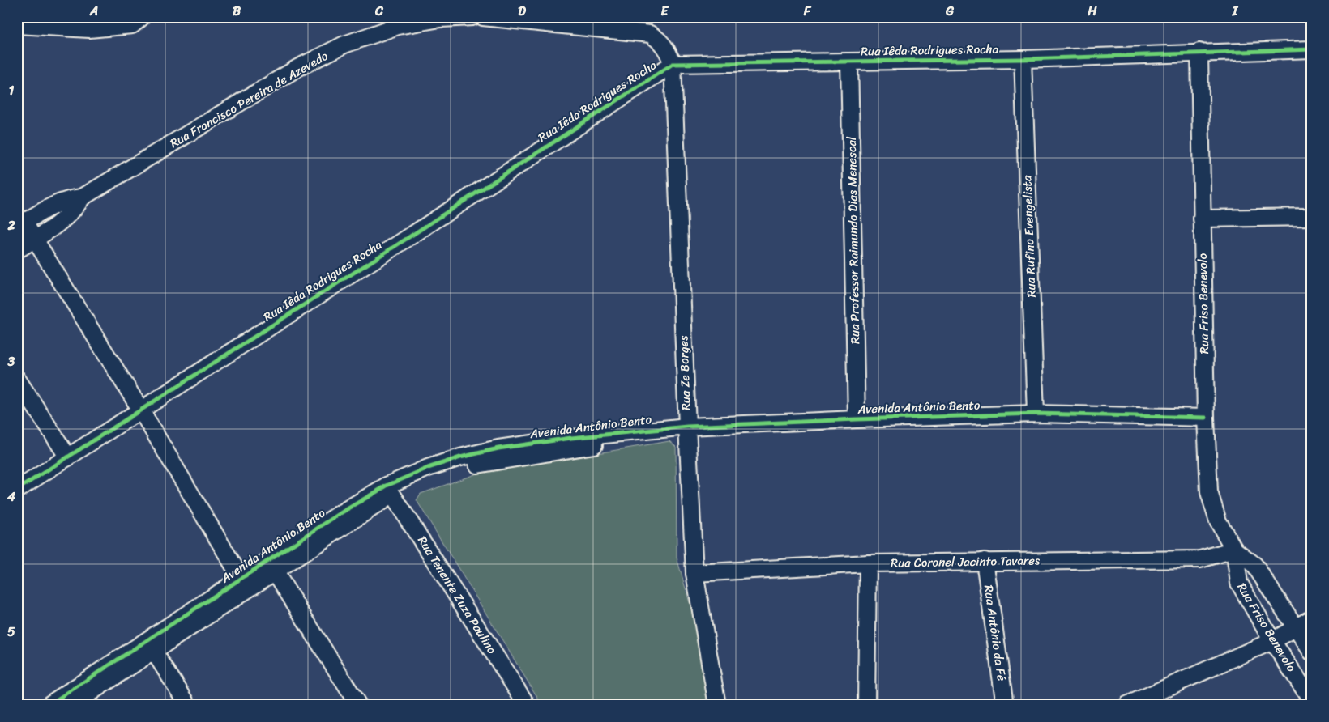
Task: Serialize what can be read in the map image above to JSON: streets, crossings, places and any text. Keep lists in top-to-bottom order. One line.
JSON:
{"streets":{"street":["Rua Iêda Rodrigues Rocha","Rua Francisco Pereira de Azevedo","Rua Rufino Evengelista","Rua Professor Raimundo Dias Menescal","Rua Friso Benevolo","Rua Ze Borges","Avenida Antônio Bento","Rua Coronel Jacinto Tavares","Rua Tenente Zuza Paulino","Rua Antônio da Fé"]},"crossings":[["Rua Iêda Rodrigues Rocha","Rua Rufino Evengelista"],["Rua Iêda Rodrigues Rocha","Rua Professor Raimundo Dias Menescal"],["Rua Iêda Rodrigues Rocha","Rua Friso Benevolo"],["Rua Iêda Rodrigues Rocha","Rua Ze Borges"],["Rua Rufino Evengelista","Avenida Antônio Bento"],["Rua Professor Raimundo Dias Menescal","Avenida Antônio Bento"],["Rua Friso Benevolo","Avenida Antônio Bento"],["Rua Friso Benevolo","Rua Coronel Jacinto Tavares"],["Rua Ze Borges","Avenida Antônio Bento"],["Rua Ze Borges","Rua Coronel Jacinto Tavares"],["Avenida Antônio Bento","Rua Tenente Zuza Paulino"],["Rua Coronel Jacinto Tavares","Rua Antônio da Fé"]],"grid":{"columns":["A","B","C","D","E","F","G","H","I"],"rows":["1","2","3","4","5"]}}
